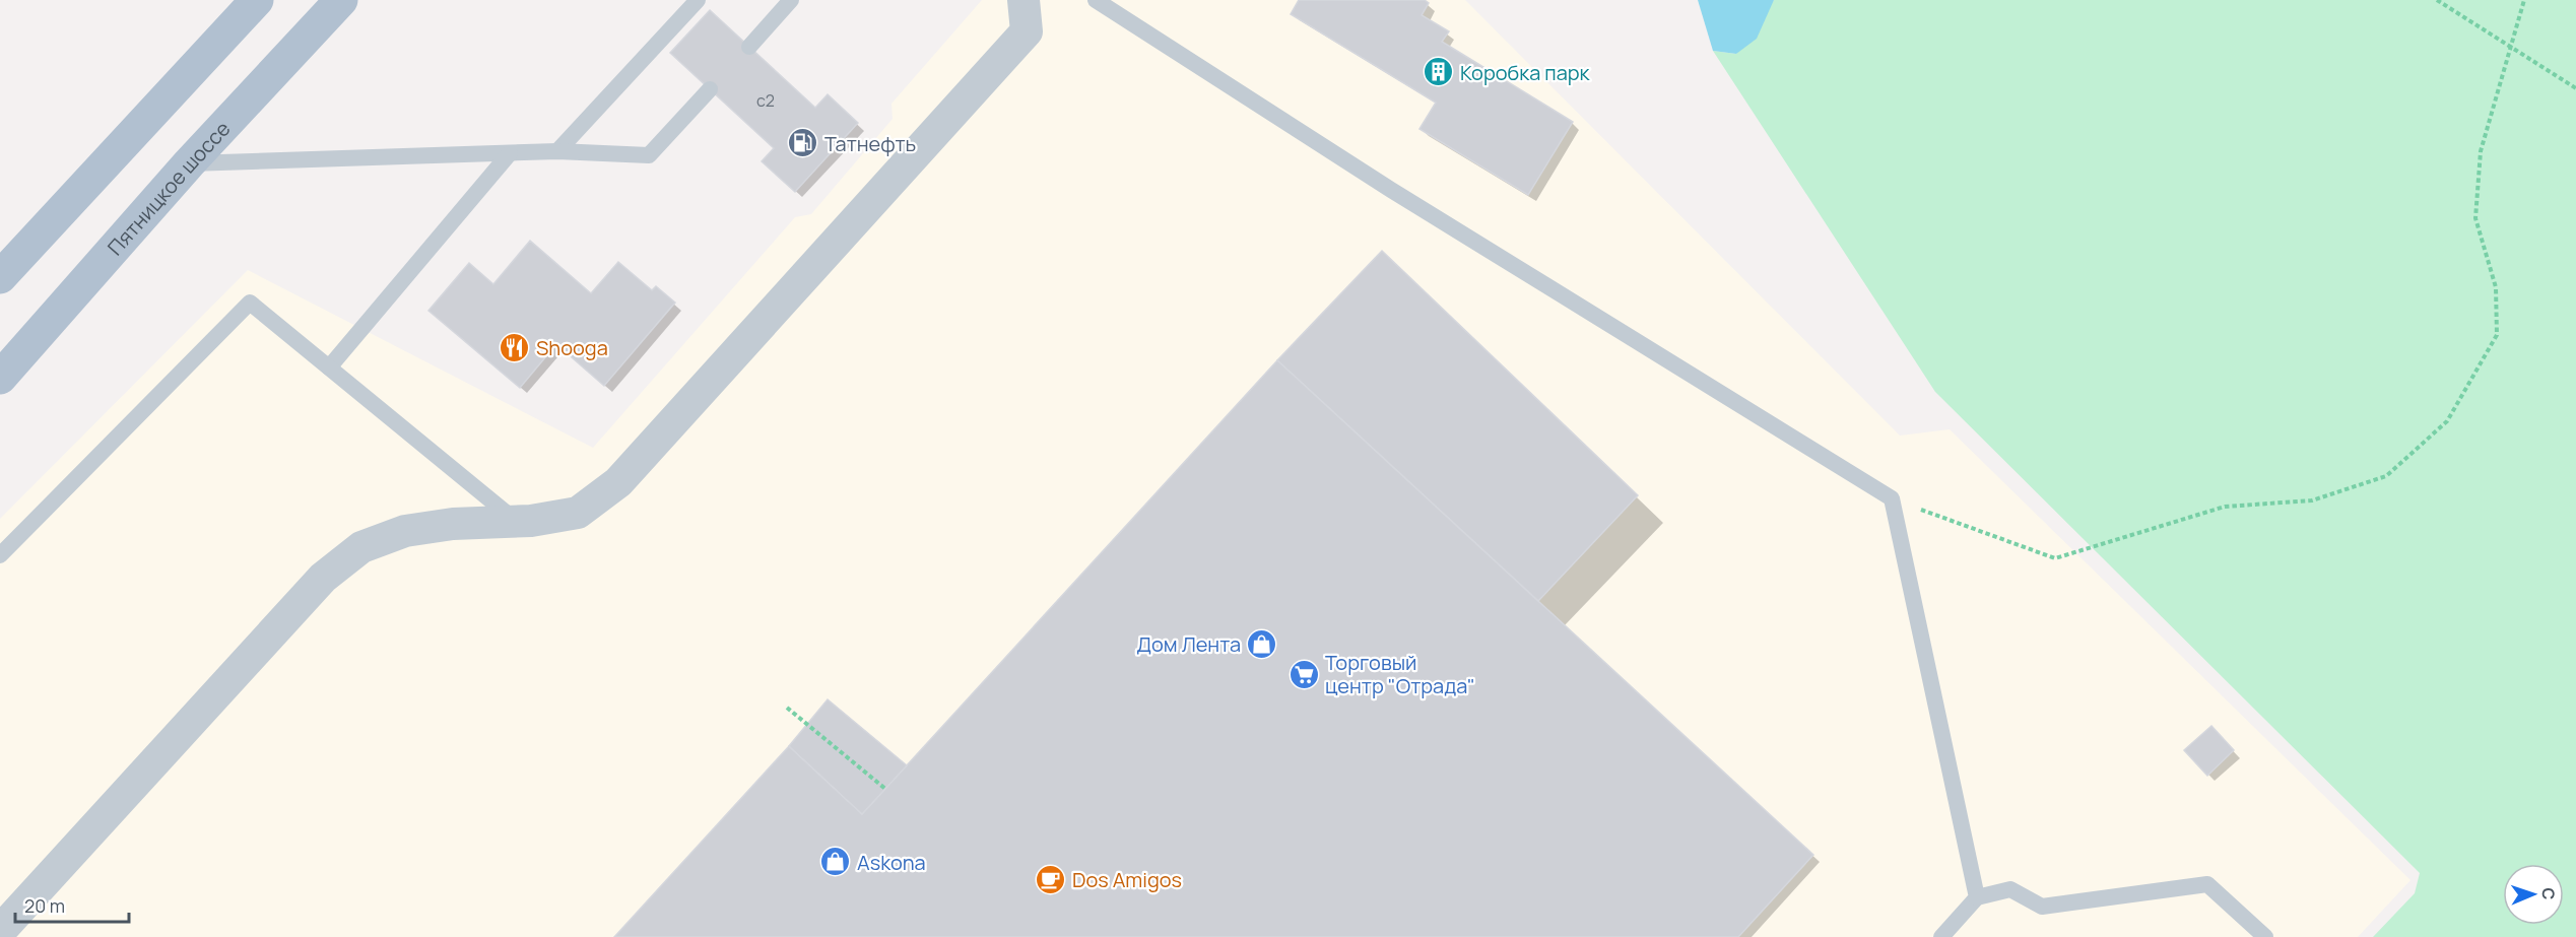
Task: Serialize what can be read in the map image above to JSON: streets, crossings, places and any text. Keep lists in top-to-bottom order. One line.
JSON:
{"streets":{"main road":["Пятницкое шоссе"]},"places":{"building":["Коробка парк"],"fuel station":["Татнефть"],"restaurant":["Shooga"],"shop":["Дом Лента","Askona"],"supermarket":["Торговый центр \"Отрада\""],"cafe":["Dos Amigos"]},"house_numbers":["c2"],"scale_bar":"20 m","north":"right"}
